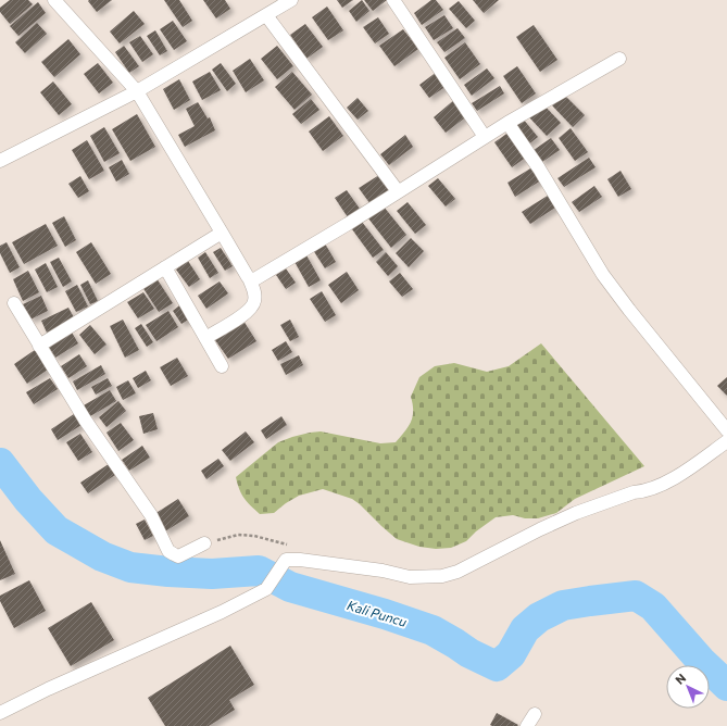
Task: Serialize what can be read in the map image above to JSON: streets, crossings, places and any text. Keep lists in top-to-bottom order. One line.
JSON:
{"water":["Kali Puncu"],"north":"top left"}
